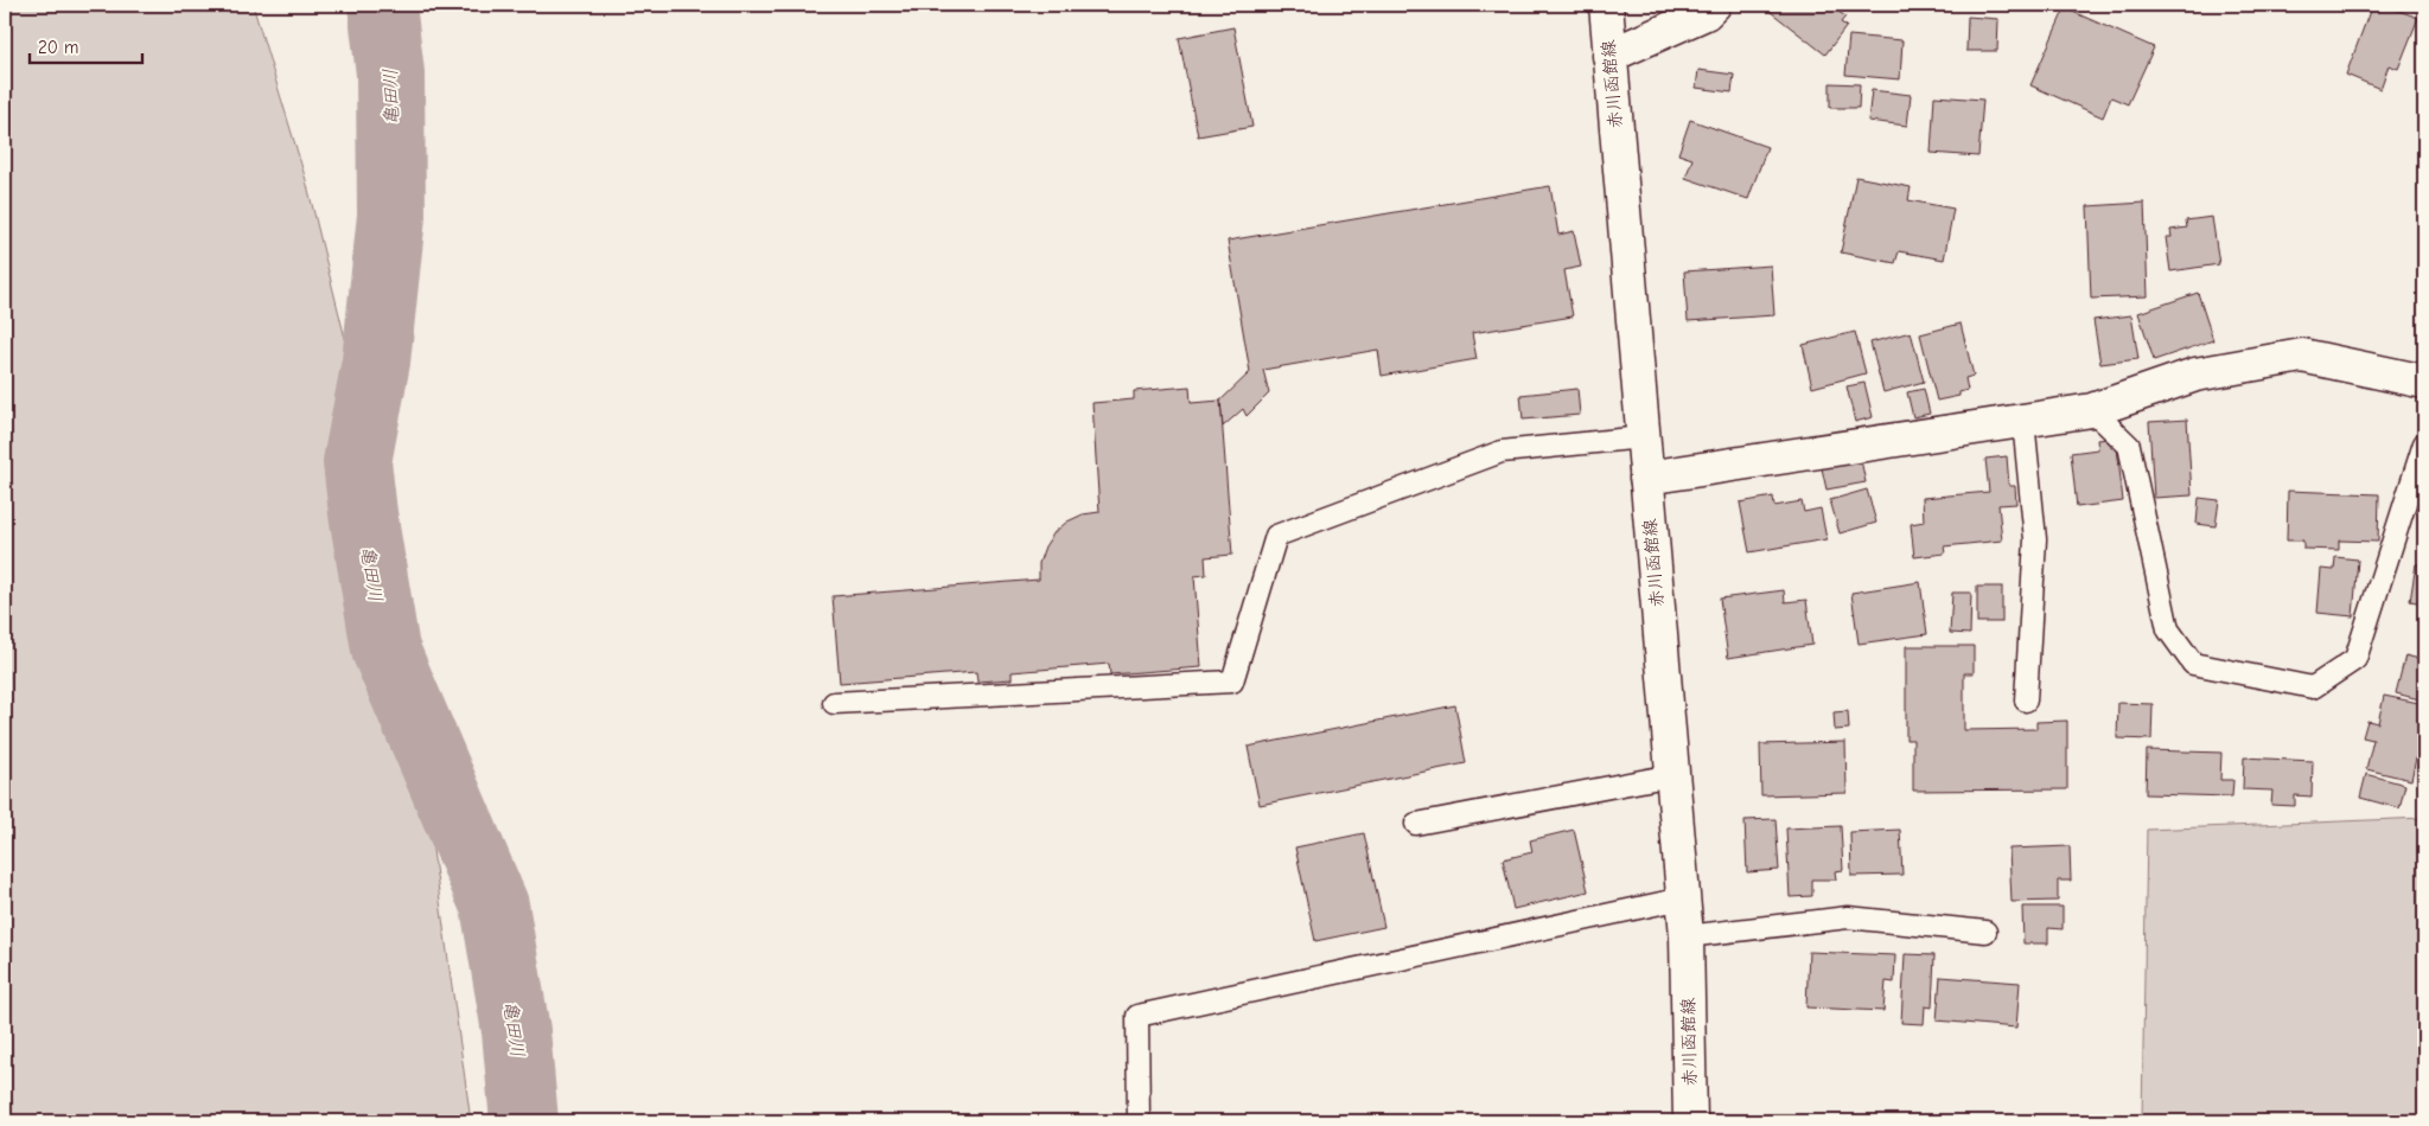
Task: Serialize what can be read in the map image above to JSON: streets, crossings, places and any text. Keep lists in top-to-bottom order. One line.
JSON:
{"streets":{"main road":["赤川函館線"]},"water":["亀田川"],"scale_bar":"20 m"}
